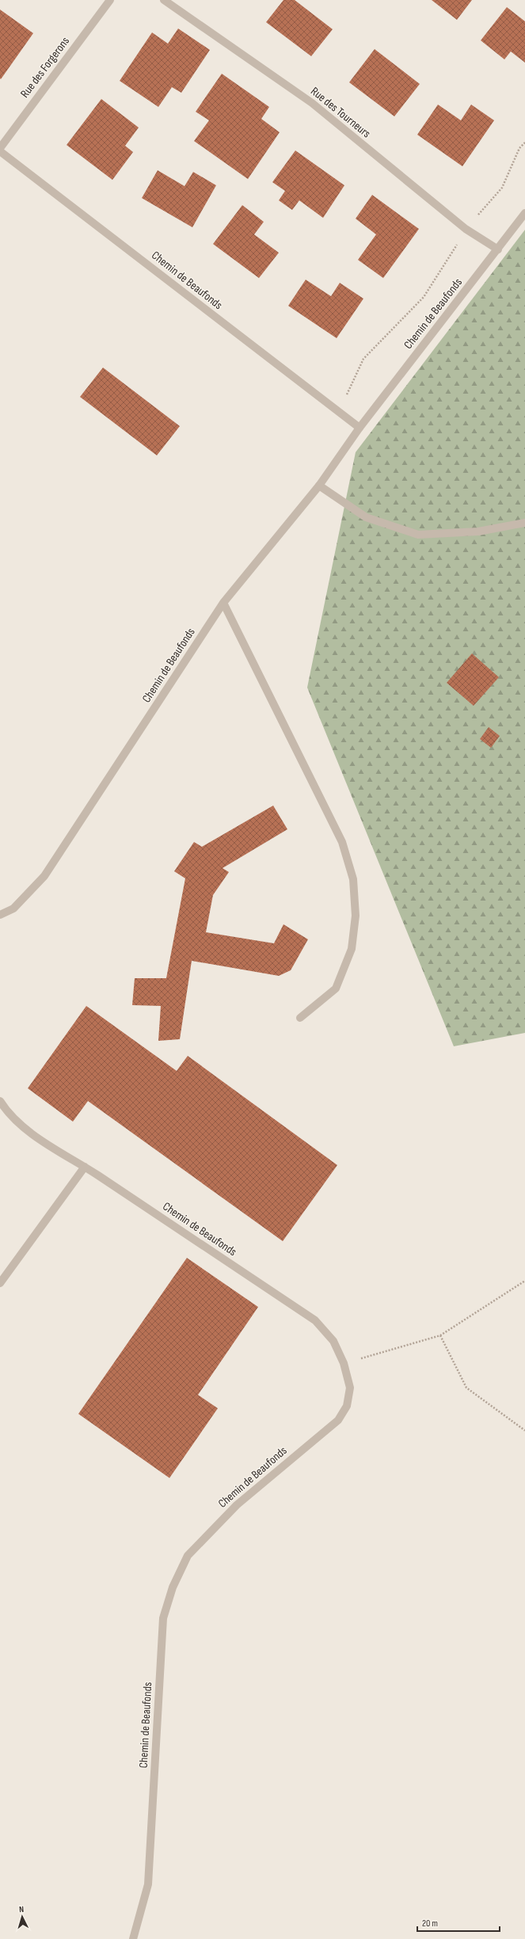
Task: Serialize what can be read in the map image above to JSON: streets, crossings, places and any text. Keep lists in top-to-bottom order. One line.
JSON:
{"streets":{"street":["Rue des Forgerons","Rue des Tourneurs","Chemin de Beaufonds"]},"crossings":[["Rue des Tourneurs","Chemin de Beaufonds"]],"scale_bar":"20 m","north":"top"}
